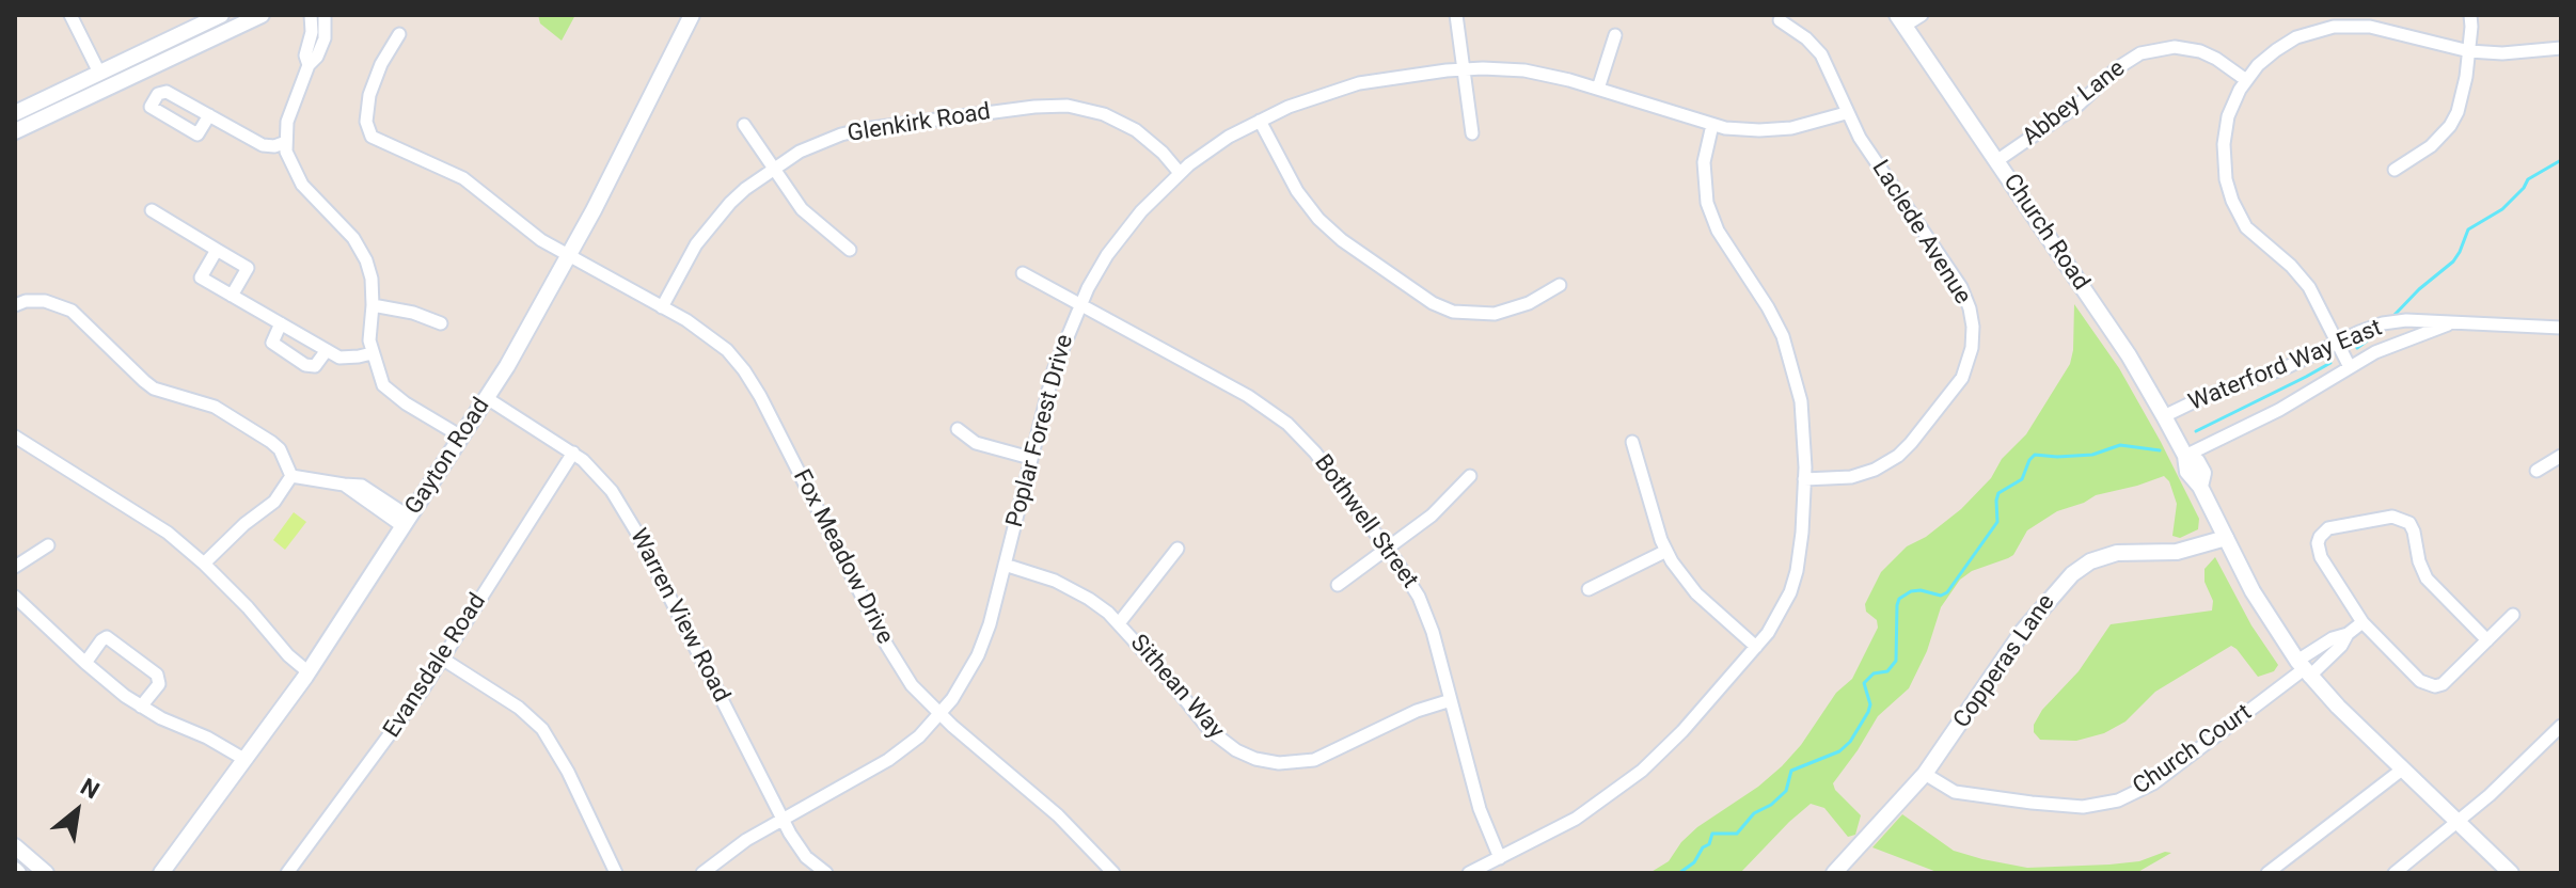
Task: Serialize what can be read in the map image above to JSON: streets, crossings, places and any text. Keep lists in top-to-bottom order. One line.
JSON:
{"streets":{"main road":["Church Road","Gayton Road","Copperas Lane"],"street":["Abbey Lane","Glenkirk Road","Laclede Avenue","Waterford Way East","Poplar Forest Drive","Bothwell Street","Fox Meadow Drive","Warren View Road","Evansdale Road","Sithean Way","Church Court"]},"crossings":[["Abbey Lane","Church Road"],["Glenkirk Road","Poplar Forest Drive"],["Glenkirk Road","Fox Meadow Drive"],["Laclede Avenue","Poplar Forest Drive"],["Church Road","Waterford Way East"],["Church Road","Copperas Lane"],["Church Road","Church Court"],["Poplar Forest Drive","Bothwell Street"],["Poplar Forest Drive","Fox Meadow Drive"],["Poplar Forest Drive","Warren View Road"],["Poplar Forest Drive","Sithean Way"],["Gayton Road","Fox Meadow Drive"],["Gayton Road","Warren View Road"],["Bothwell Street","Sithean Way"],["Warren View Road","Evansdale Road"],["Copperas Lane","Church Court"]],"north":"top right"}
